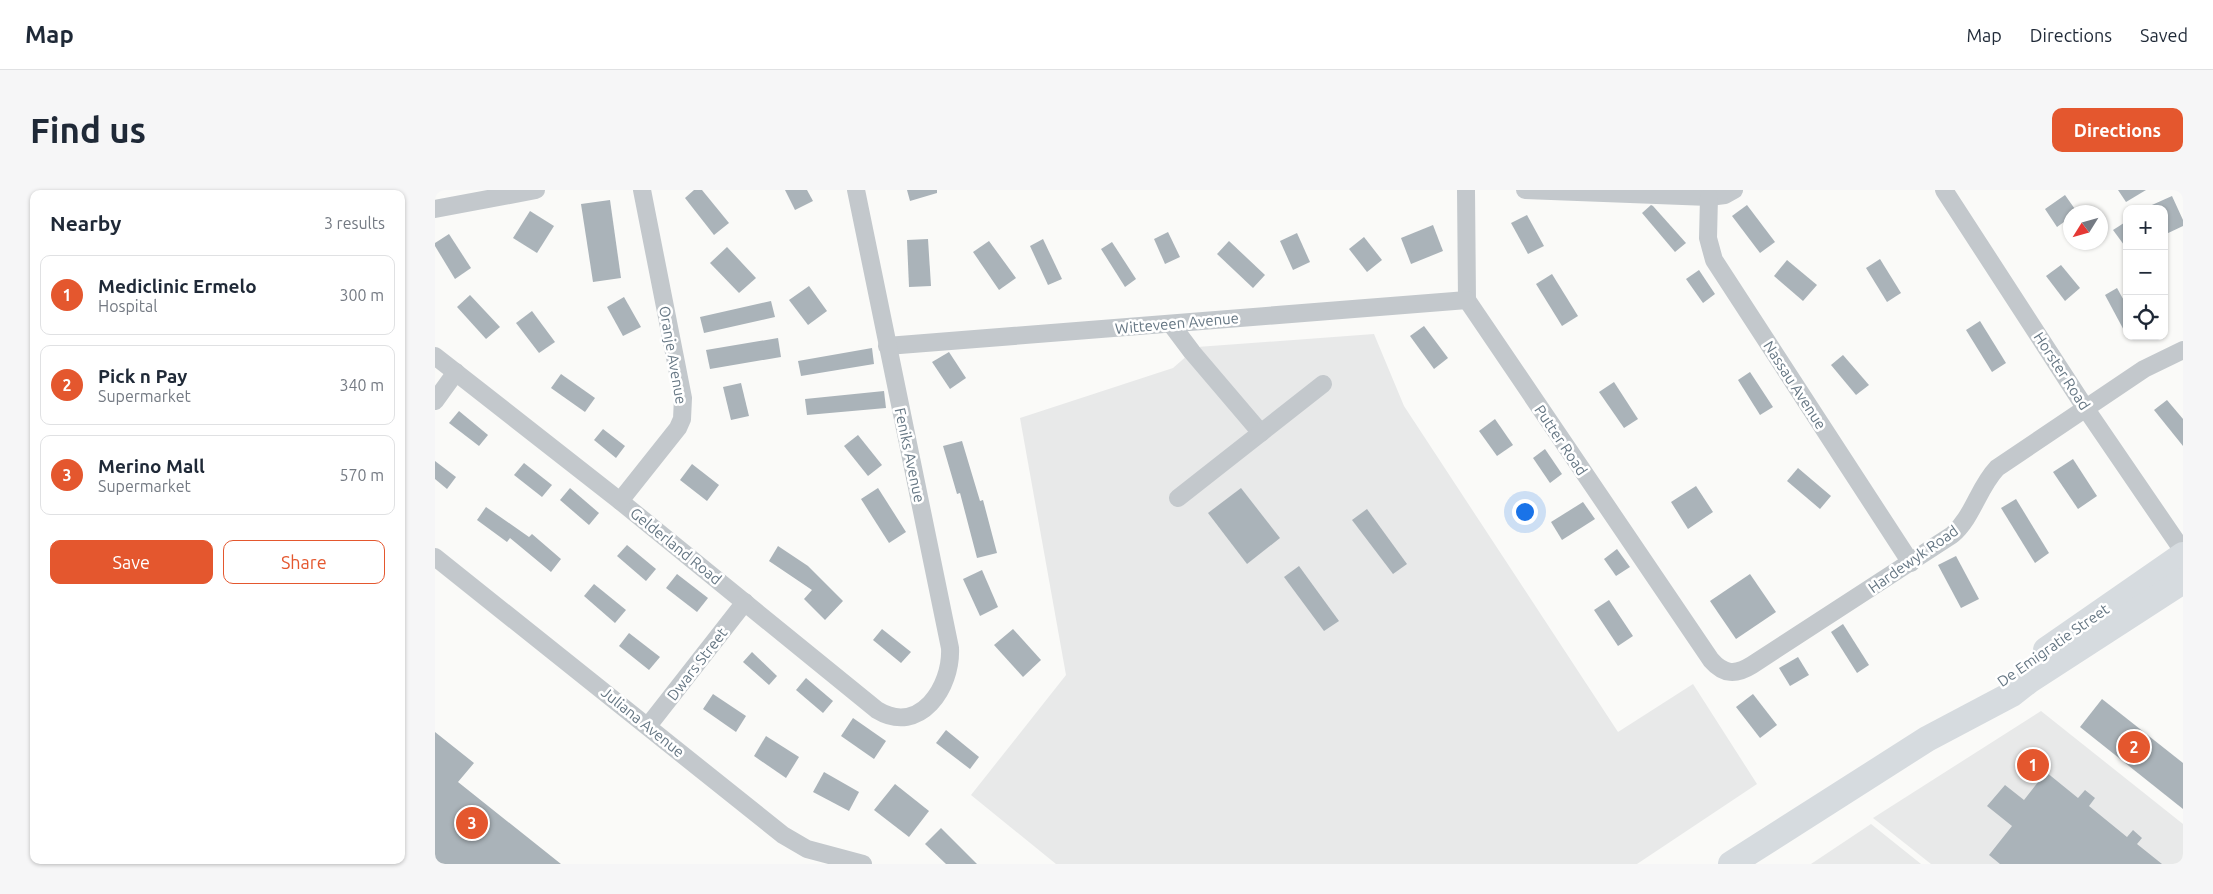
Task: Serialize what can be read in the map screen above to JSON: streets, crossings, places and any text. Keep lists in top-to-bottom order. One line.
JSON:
{"streets":{"highway":["De Emigratie Street"],"street":["Witteveen Avenue","Oranje Avenue","Horster Road","Nassau Avenue","Putter Road","Feniks Avenue","Gelderland Road","Hardewyk Road","Dwars Street","Juliana Avenue"]},"crossings":[["Witteveen Avenue","Putter Road"],["Witteveen Avenue","Feniks Avenue"],["Oranje Avenue","Gelderland Road"],["Horster Road","Hardewyk Road"],["Nassau Avenue","Hardewyk Road"],["Putter Road","Hardewyk Road"],["Feniks Avenue","Gelderland Road"],["Gelderland Road","Dwars Street"],["Dwars Street","Juliana Avenue"]],"north":"bottom left","page":{"header":"Map","nav":["Map","Directions","Saved"],"buttons":["Directions",["Save","Share"]],"title":"Find us","heading":["Nearby","3 results"],"map_buttons":["+","−"],"list":[{"mark":"1","name":"Mediclinic Ermelo","note":"Hospital","value":"300 m"},{"mark":"2","name":"Pick n Pay","note":"Supermarket","value":"340 m"},{"mark":"3","name":"Merino Mall","note":"Supermarket","value":"570 m"}],"pins":["2","1","3"]}}
